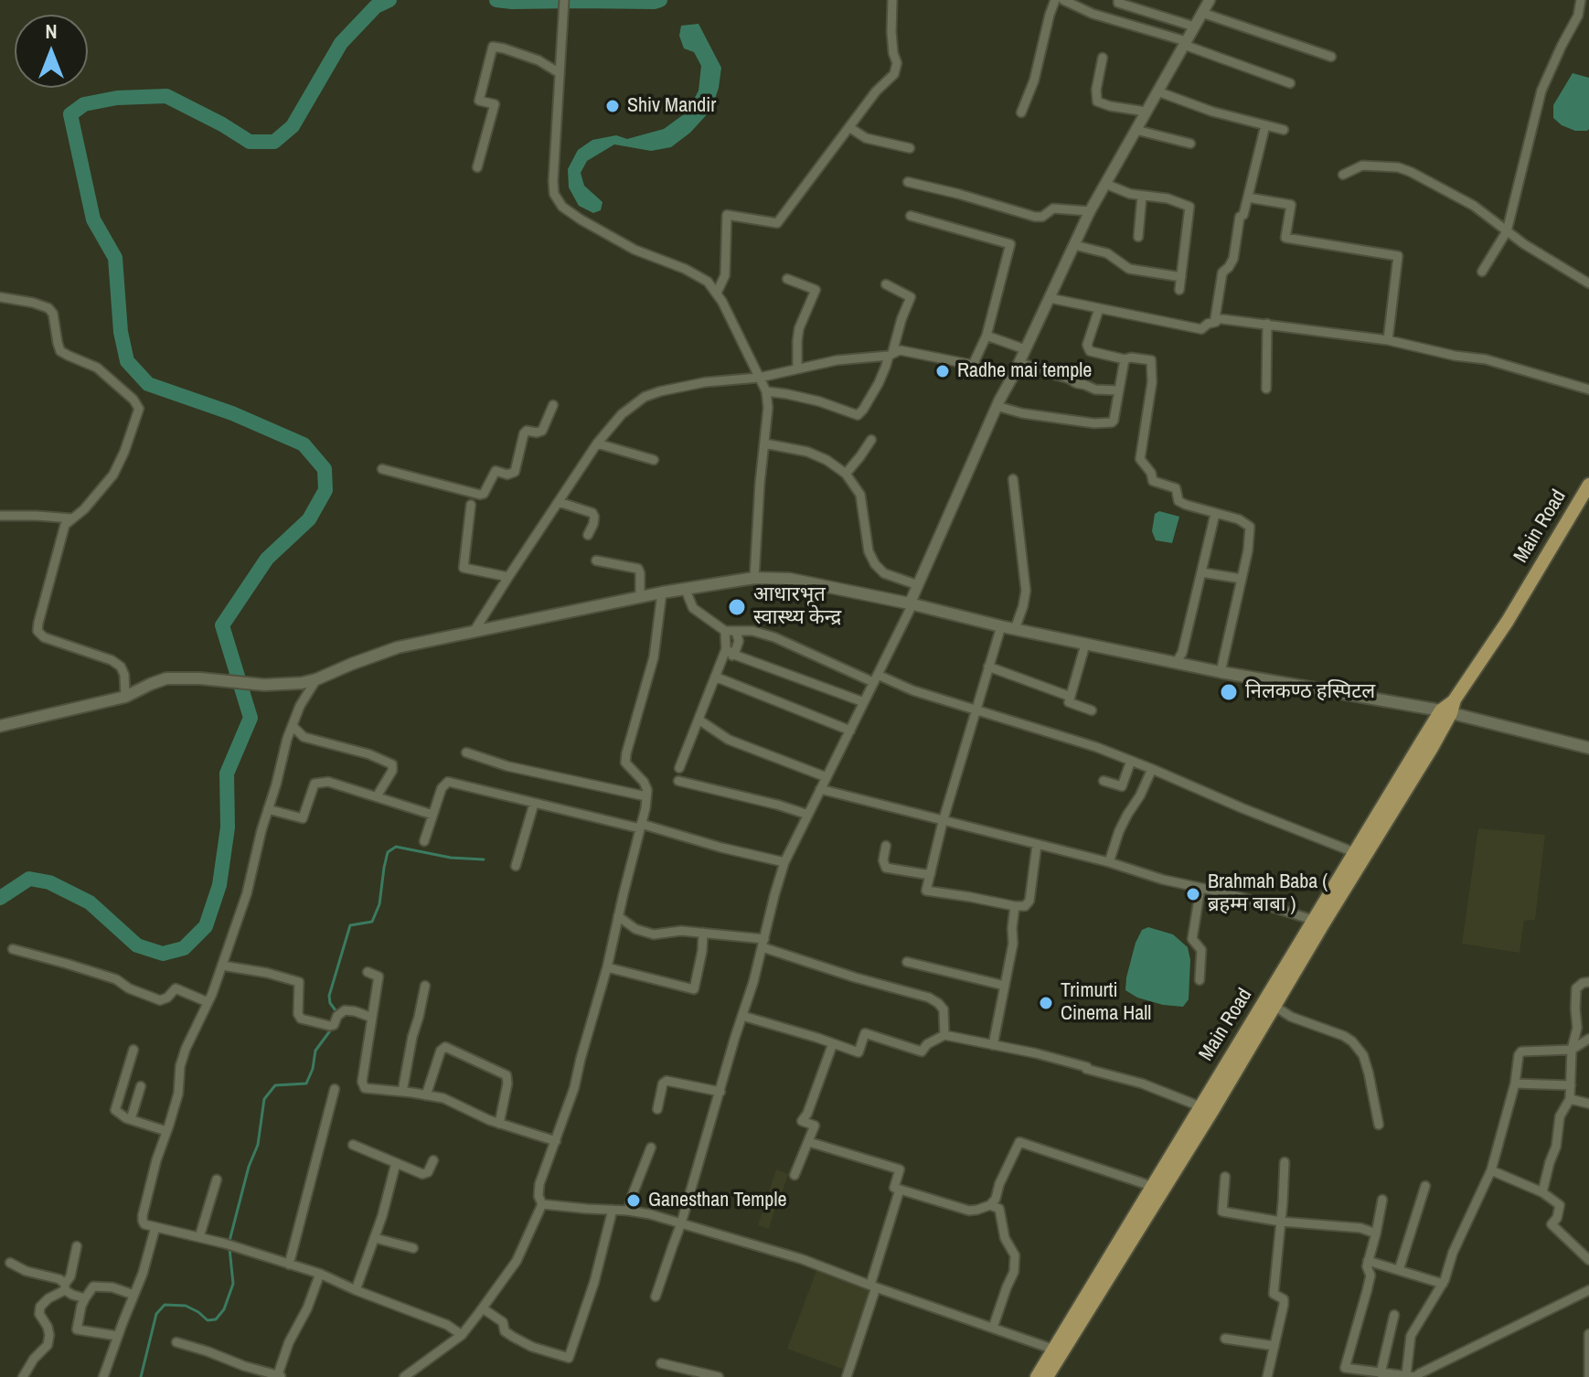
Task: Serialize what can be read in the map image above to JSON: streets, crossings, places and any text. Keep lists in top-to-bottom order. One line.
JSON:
{"streets":{"main road":["Main Road"]},"places":["Shiv Mandir","Radhe mai temple","आधारभूत स्वास्थ्य केन्द्र","निलकण्ठ हस्पिटल","Brahmah Baba ( ब्रहम्म बाबा )","Trimurti Cinema Hall","Ganesthan Temple"],"north":"top"}
